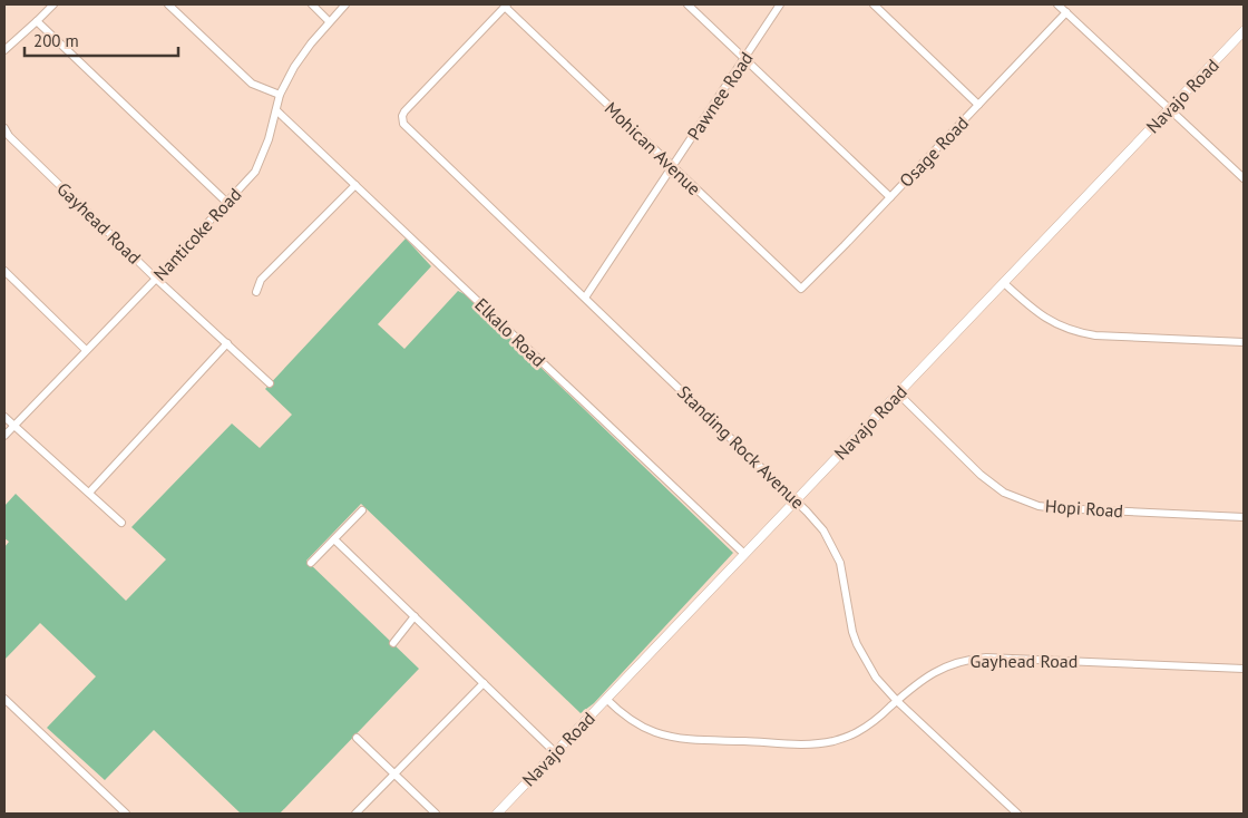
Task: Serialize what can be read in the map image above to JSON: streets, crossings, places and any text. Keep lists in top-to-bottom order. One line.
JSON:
{"streets":{"main road":["Navajo Road"],"street":["Pawnee Road","Mohican Avenue","Osage Road","Gayhead Road","Nanticoke Road","Elkalo Road","Standing Rock Avenue","Hopi Road"]},"crossings":[["Pawnee Road","Mohican Avenue"],["Pawnee Road","Standing Rock Avenue"],["Navajo Road","Gayhead Road"],["Navajo Road","Elkalo Road"],["Navajo Road","Standing Rock Avenue"],["Navajo Road","Hopi Road"],["Mohican Avenue","Osage Road"],["Mohican Avenue","Standing Rock Avenue"],["Gayhead Road","Nanticoke Road"],["Gayhead Road","Standing Rock Avenue"],["Nanticoke Road","Elkalo Road"]],"scale_bar":"200 m"}
